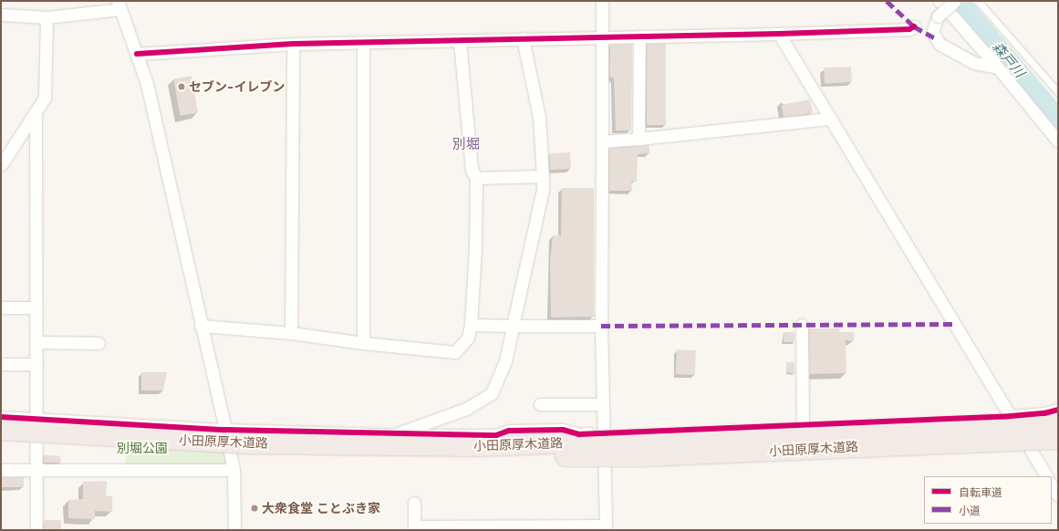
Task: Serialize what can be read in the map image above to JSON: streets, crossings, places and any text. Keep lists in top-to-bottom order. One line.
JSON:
{"streets":{"highway":["小田原厚木道路"]},"districts":["別堀"],"water":["森戸川"],"parks":["別堀公園"],"places":["セブン-イレブン","大衆食堂 ことぶき家"],"legend":["自転車道","小道"]}
